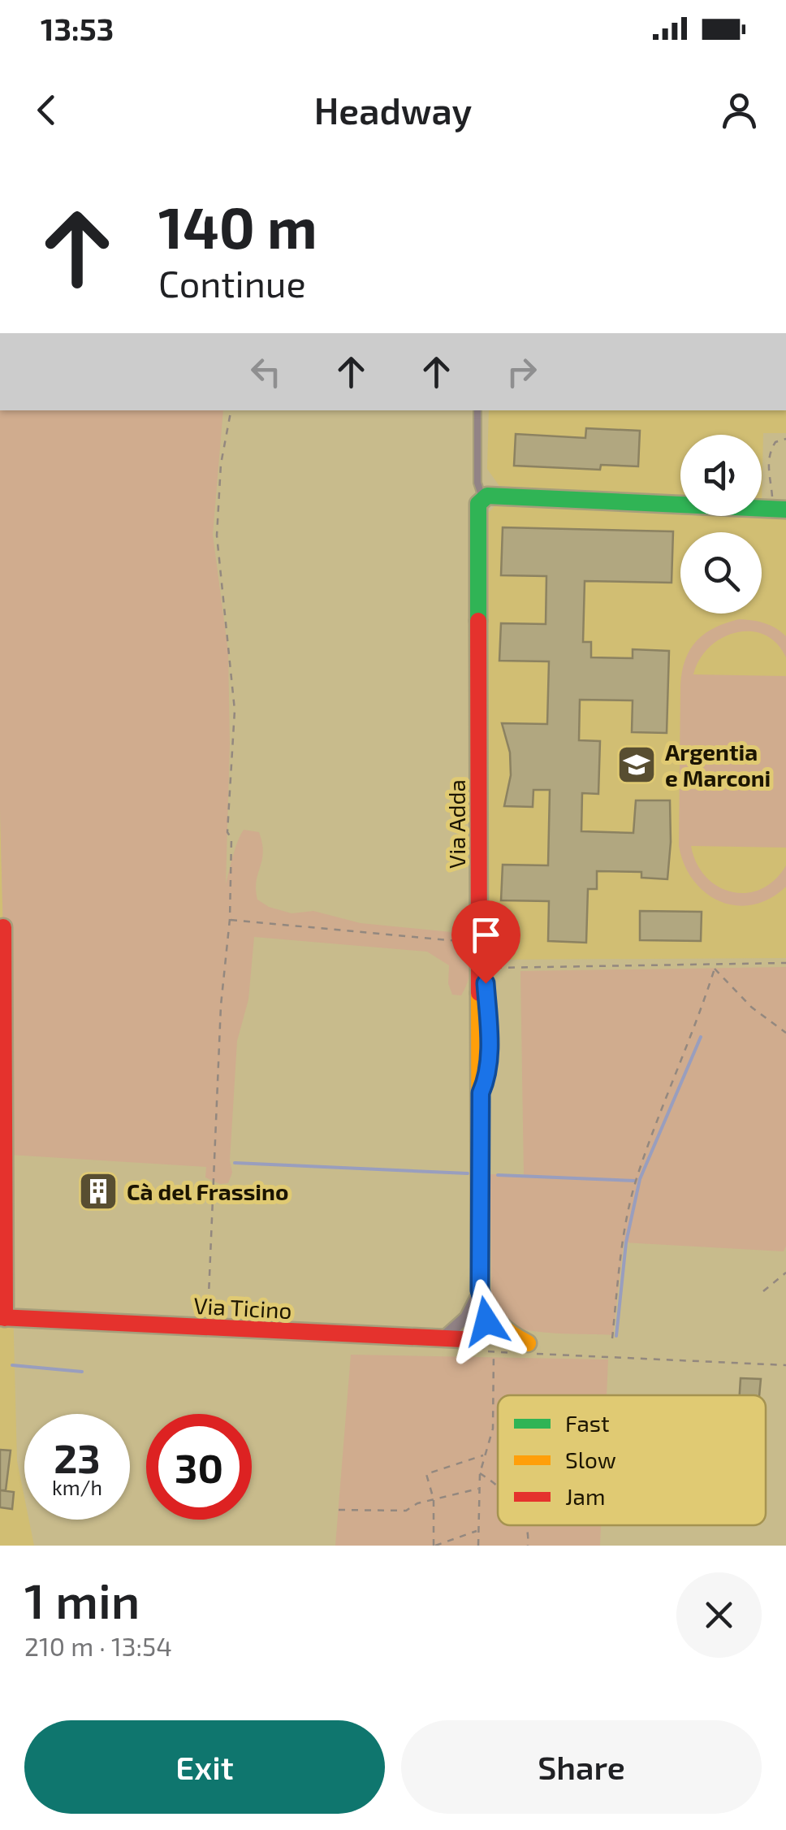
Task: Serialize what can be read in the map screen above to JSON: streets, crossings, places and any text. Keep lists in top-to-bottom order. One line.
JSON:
{"streets":{"street":["Via Adda","Via Ticino"]},"crossings":[["Via Adda","Via Ticino"]],"places":{"school or university":["Argentia e Marconi"],"building":["Cà del Frassino"]},"legend":["Fast","Slow","Jam"],"page":{"status":"13:53","header":"Headway","turn":["140 m","Continue"],"speed":"23 km/h","limit":"30","heading":["1 min","210 m · 13:54"],"buttons":["Exit","Share"]}}
